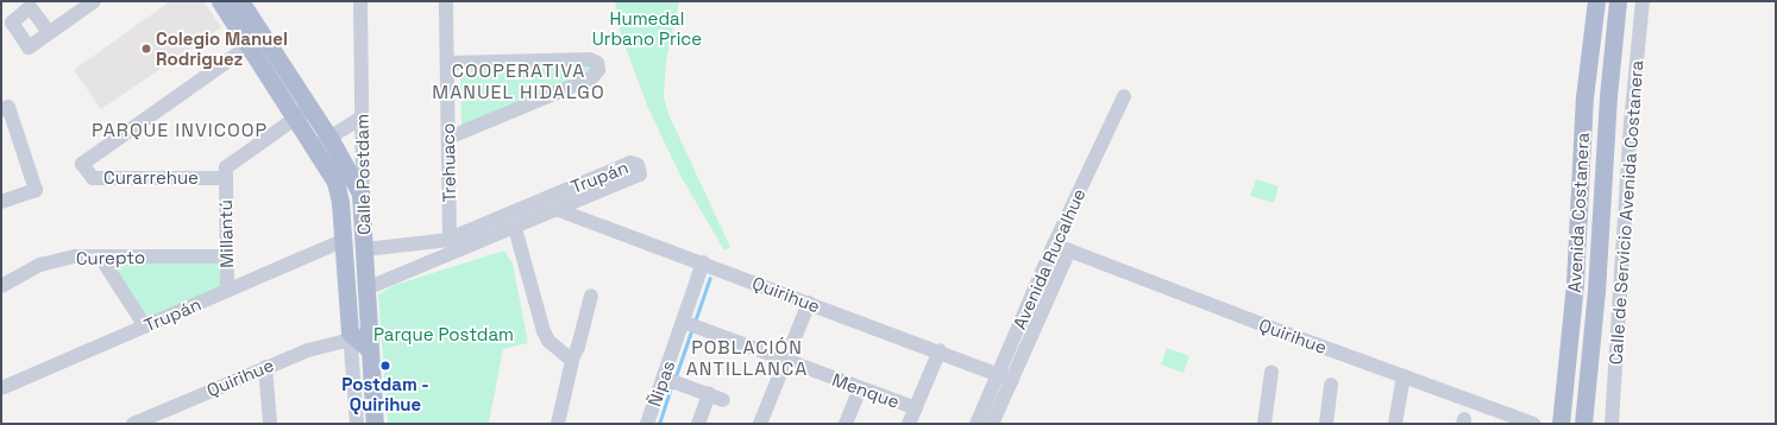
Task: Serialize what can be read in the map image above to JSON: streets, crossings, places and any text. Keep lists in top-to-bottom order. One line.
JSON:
{"streets":{"main road":["Calle Postdam","Avenida Costanera"],"street":["Trehuaco","Trupán","Curarrehue","Calle de Servicio Avenida Costanera","Millantú","Curepto","Avenida Rucalhue","Quirihue","Ñipas","Menque"]},"crossings":[["Trehuaco","Trupán"],["Calle Postdam","Trupán"],["Calle Postdam","Quirihue"],["Trupán","Millantú"],["Trupán","Quirihue"],["Curarrehue","Millantú"],["Millantú","Curepto"],["Avenida Rucalhue","Quirihue"],["Quirihue","Ñipas"],["Ñipas","Menque"]],"districts":["COOPERATIVA MANUEL HIDALGO","PARQUE INVICOOP","POBLACIÓN ANTILLANCA"],"parks":["Humedal Urbano Price","Parque Postdam"],"places":["Colegio Manuel Rodriguez","Postdam - Quirihue"]}
